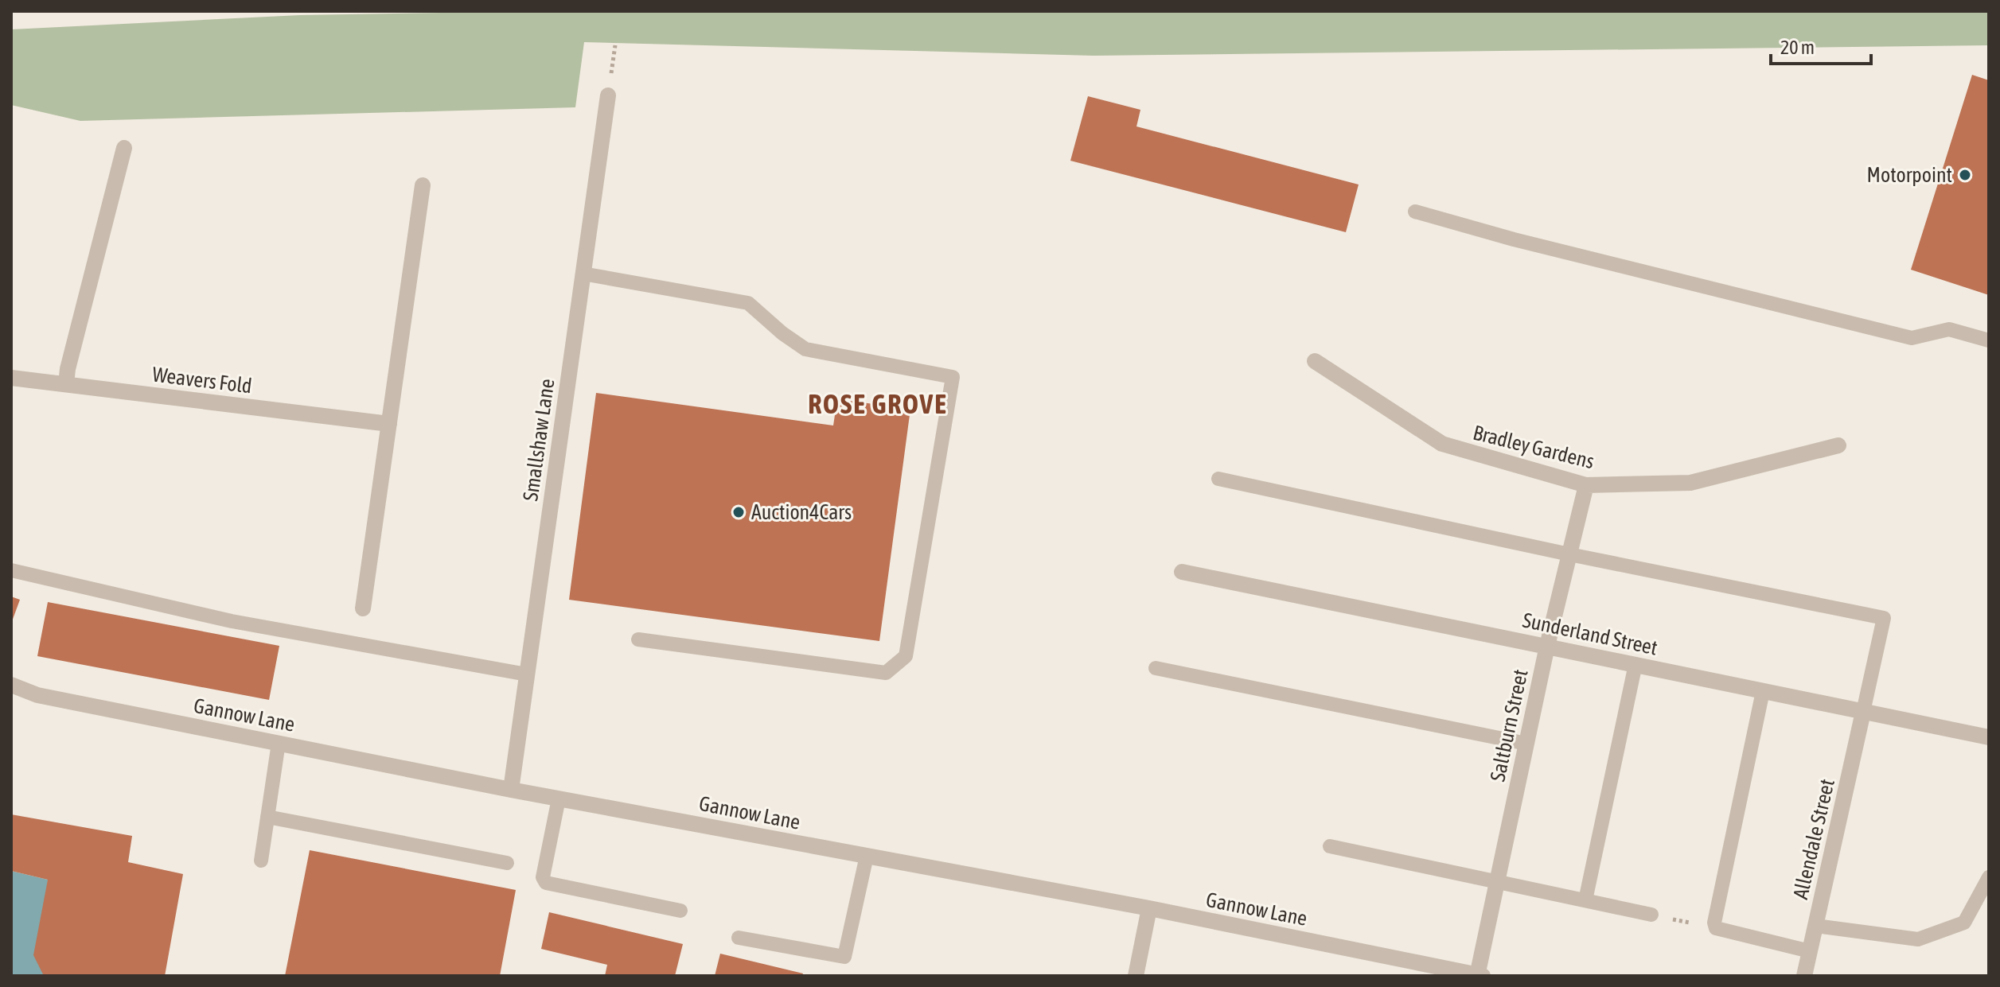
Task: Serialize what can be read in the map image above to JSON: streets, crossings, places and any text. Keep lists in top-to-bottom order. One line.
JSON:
{"streets":{"street":["Weavers Fold","Smallshaw Lane","Bradley Gardens","Sunderland Street","Gannow Lane","Saltburn Street","Allendale Street"]},"crossings":[["Smallshaw Lane","Gannow Lane"],["Bradley Gardens","Saltburn Street"],["Sunderland Street","Saltburn Street"],["Sunderland Street","Allendale Street"],["Gannow Lane","Saltburn Street"]],"districts":["ROSE GROVE"],"places":["Motorpoint","Auction4Cars"],"scale_bar":"20 m"}
